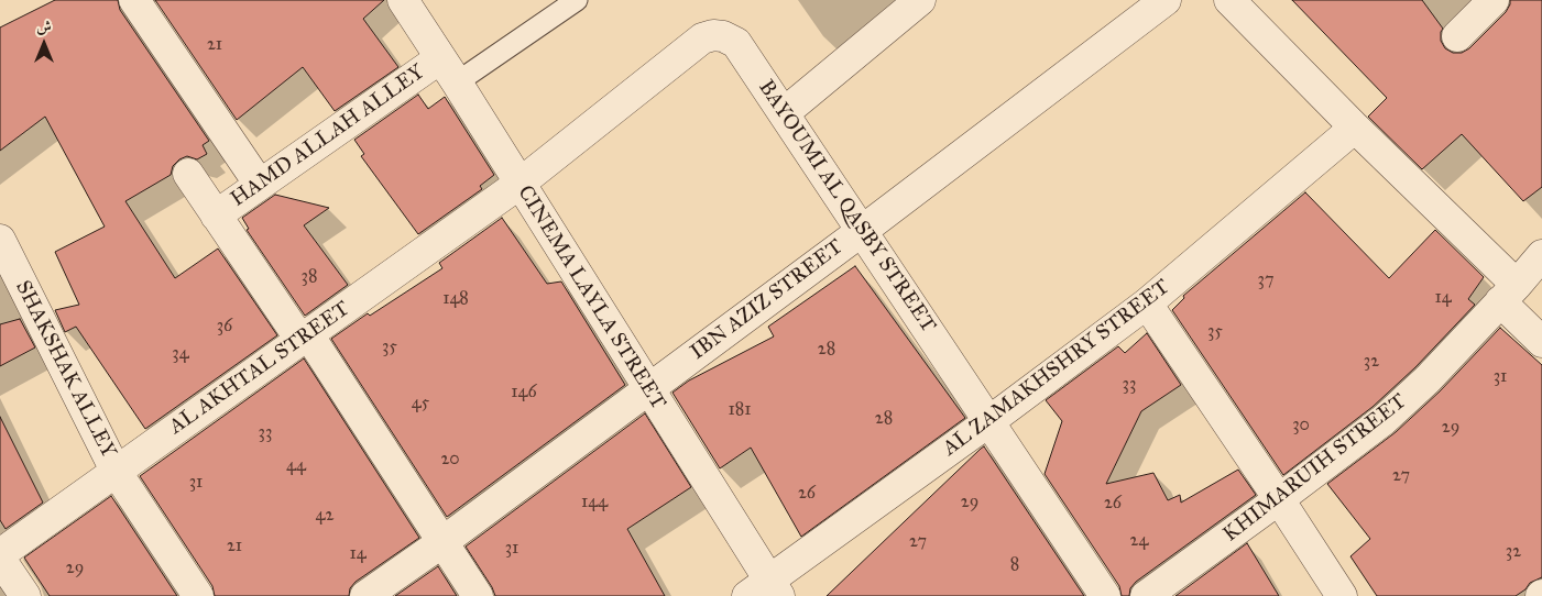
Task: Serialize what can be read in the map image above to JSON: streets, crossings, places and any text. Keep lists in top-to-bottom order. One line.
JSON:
{"streets":{"street":["HAMD ALLAH ALLEY","BAYOUMI AL QASBY STREET","CINEMA LAYLA STREET","IBN AZIZ STREET","AL AKHTAL STREET","AL ZAMAKHSHRY STREET","SHAKSHAK ALLEY","KHIMARUIH STREET"]},"crossings":[["HAMD ALLAH ALLEY","CINEMA LAYLA STREET"],["HAMD ALLAH ALLEY","IBN AZIZ STREET"],["HAMD ALLAH ALLEY","AL AKHTAL STREET"],["BAYOUMI AL QASBY STREET","CINEMA LAYLA STREET"],["BAYOUMI AL QASBY STREET","IBN AZIZ STREET"],["BAYOUMI AL QASBY STREET","AL AKHTAL STREET"],["BAYOUMI AL QASBY STREET","AL ZAMAKHSHRY STREET"],["CINEMA LAYLA STREET","IBN AZIZ STREET"],["CINEMA LAYLA STREET","AL AKHTAL STREET"],["CINEMA LAYLA STREET","AL ZAMAKHSHRY STREET"],["AL AKHTAL STREET","SHAKSHAK ALLEY"]],"house_numbers":["21","38","37","14","148","36","35","35","28","34","32","31","33","146","45","181","28","30","29","33","20","44","27","31","26","144","29","26","42","24","27","21","31","32","14","8","29"],"north":"top"}
